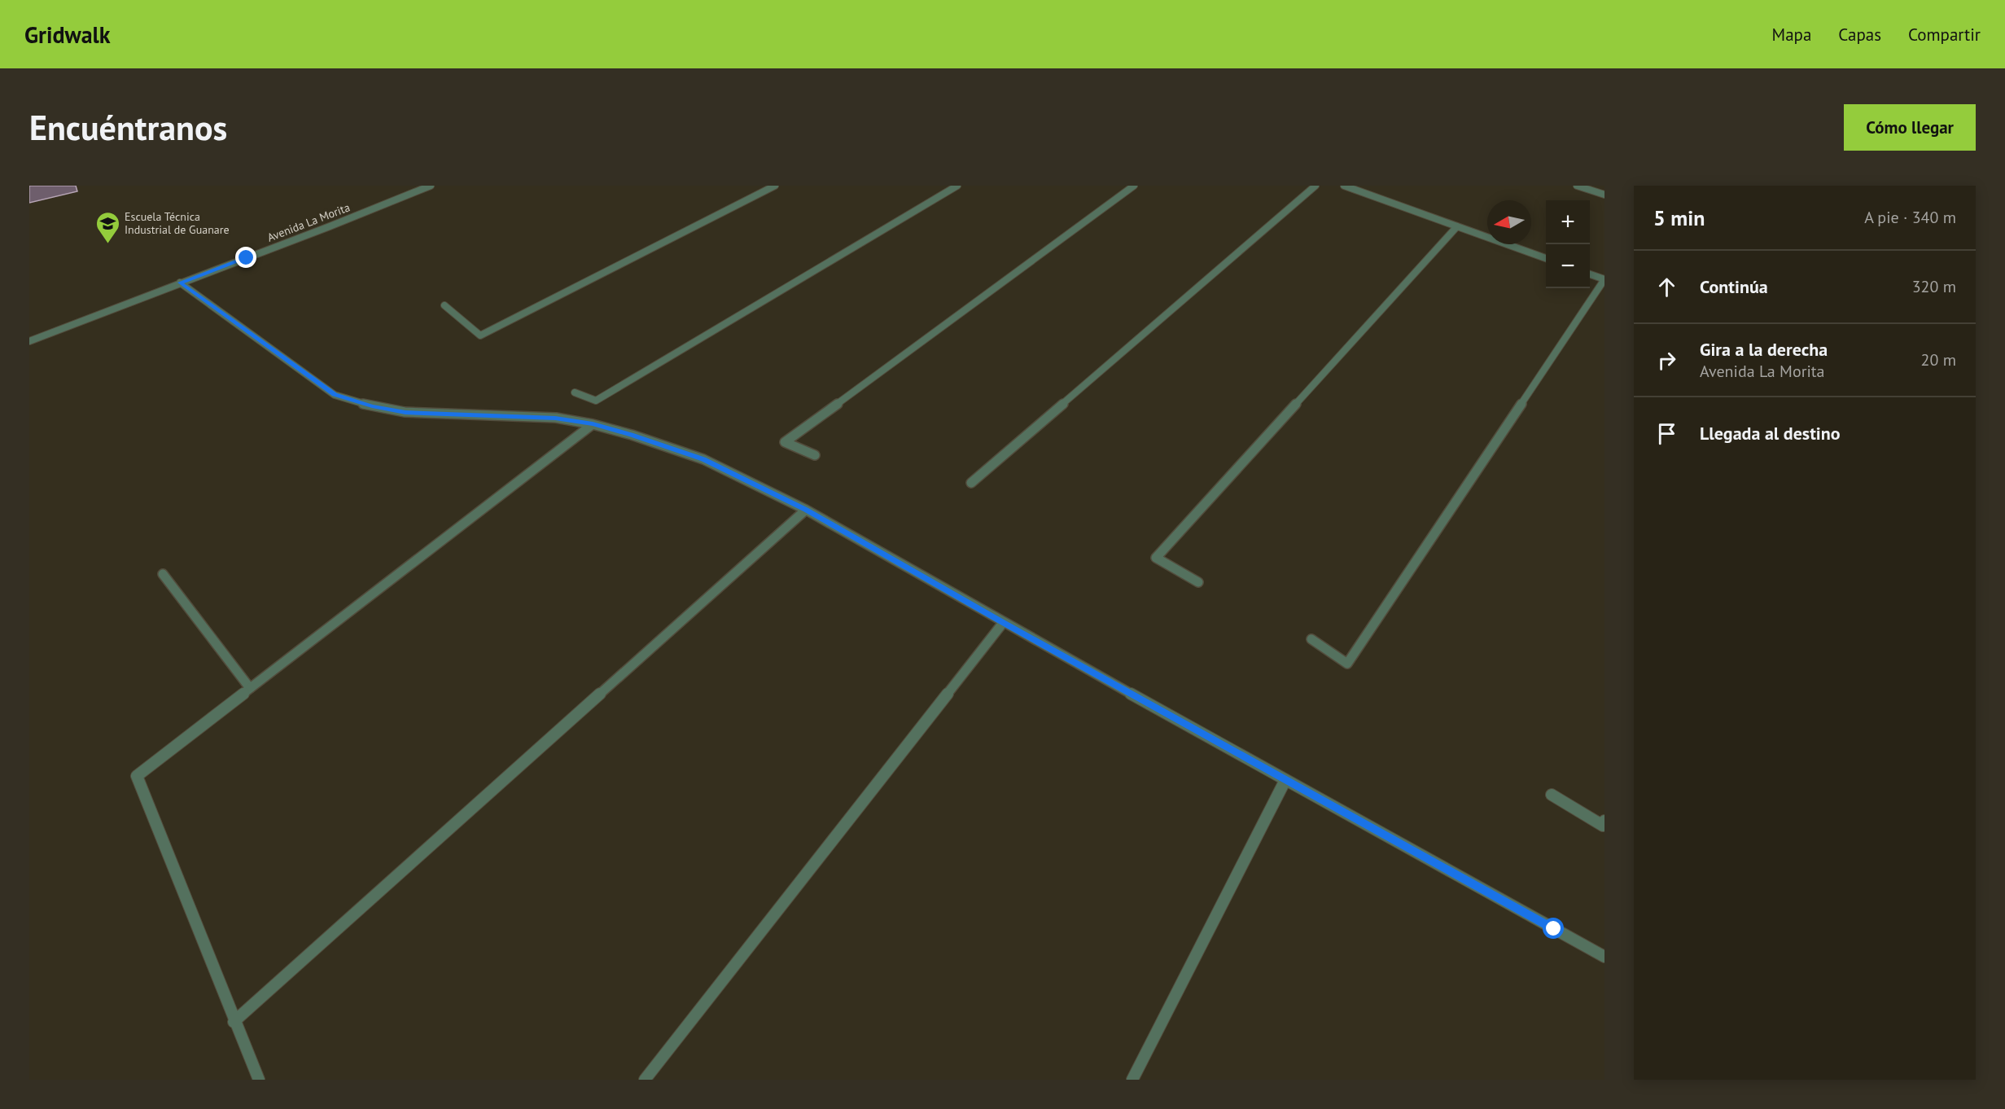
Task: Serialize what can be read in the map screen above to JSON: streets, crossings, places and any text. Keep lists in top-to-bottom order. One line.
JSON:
{"streets":{"street":["Avenida La Morita"]},"places":{"school or university":["Escuela Técnica Industrial de Guanare"]},"north":"left","page":{"header":"Gridwalk","nav":["Mapa","Capas","Compartir"],"buttons":"Cómo llegar","title":"Encuéntranos","heading":["5 min","A pie · 340 m"],"map_buttons":["+","−"],"list":[["Continúa","320 m"],["Gira a la derecha","Avenida La Morita","20 m"],"Llegada al destino"]}}
